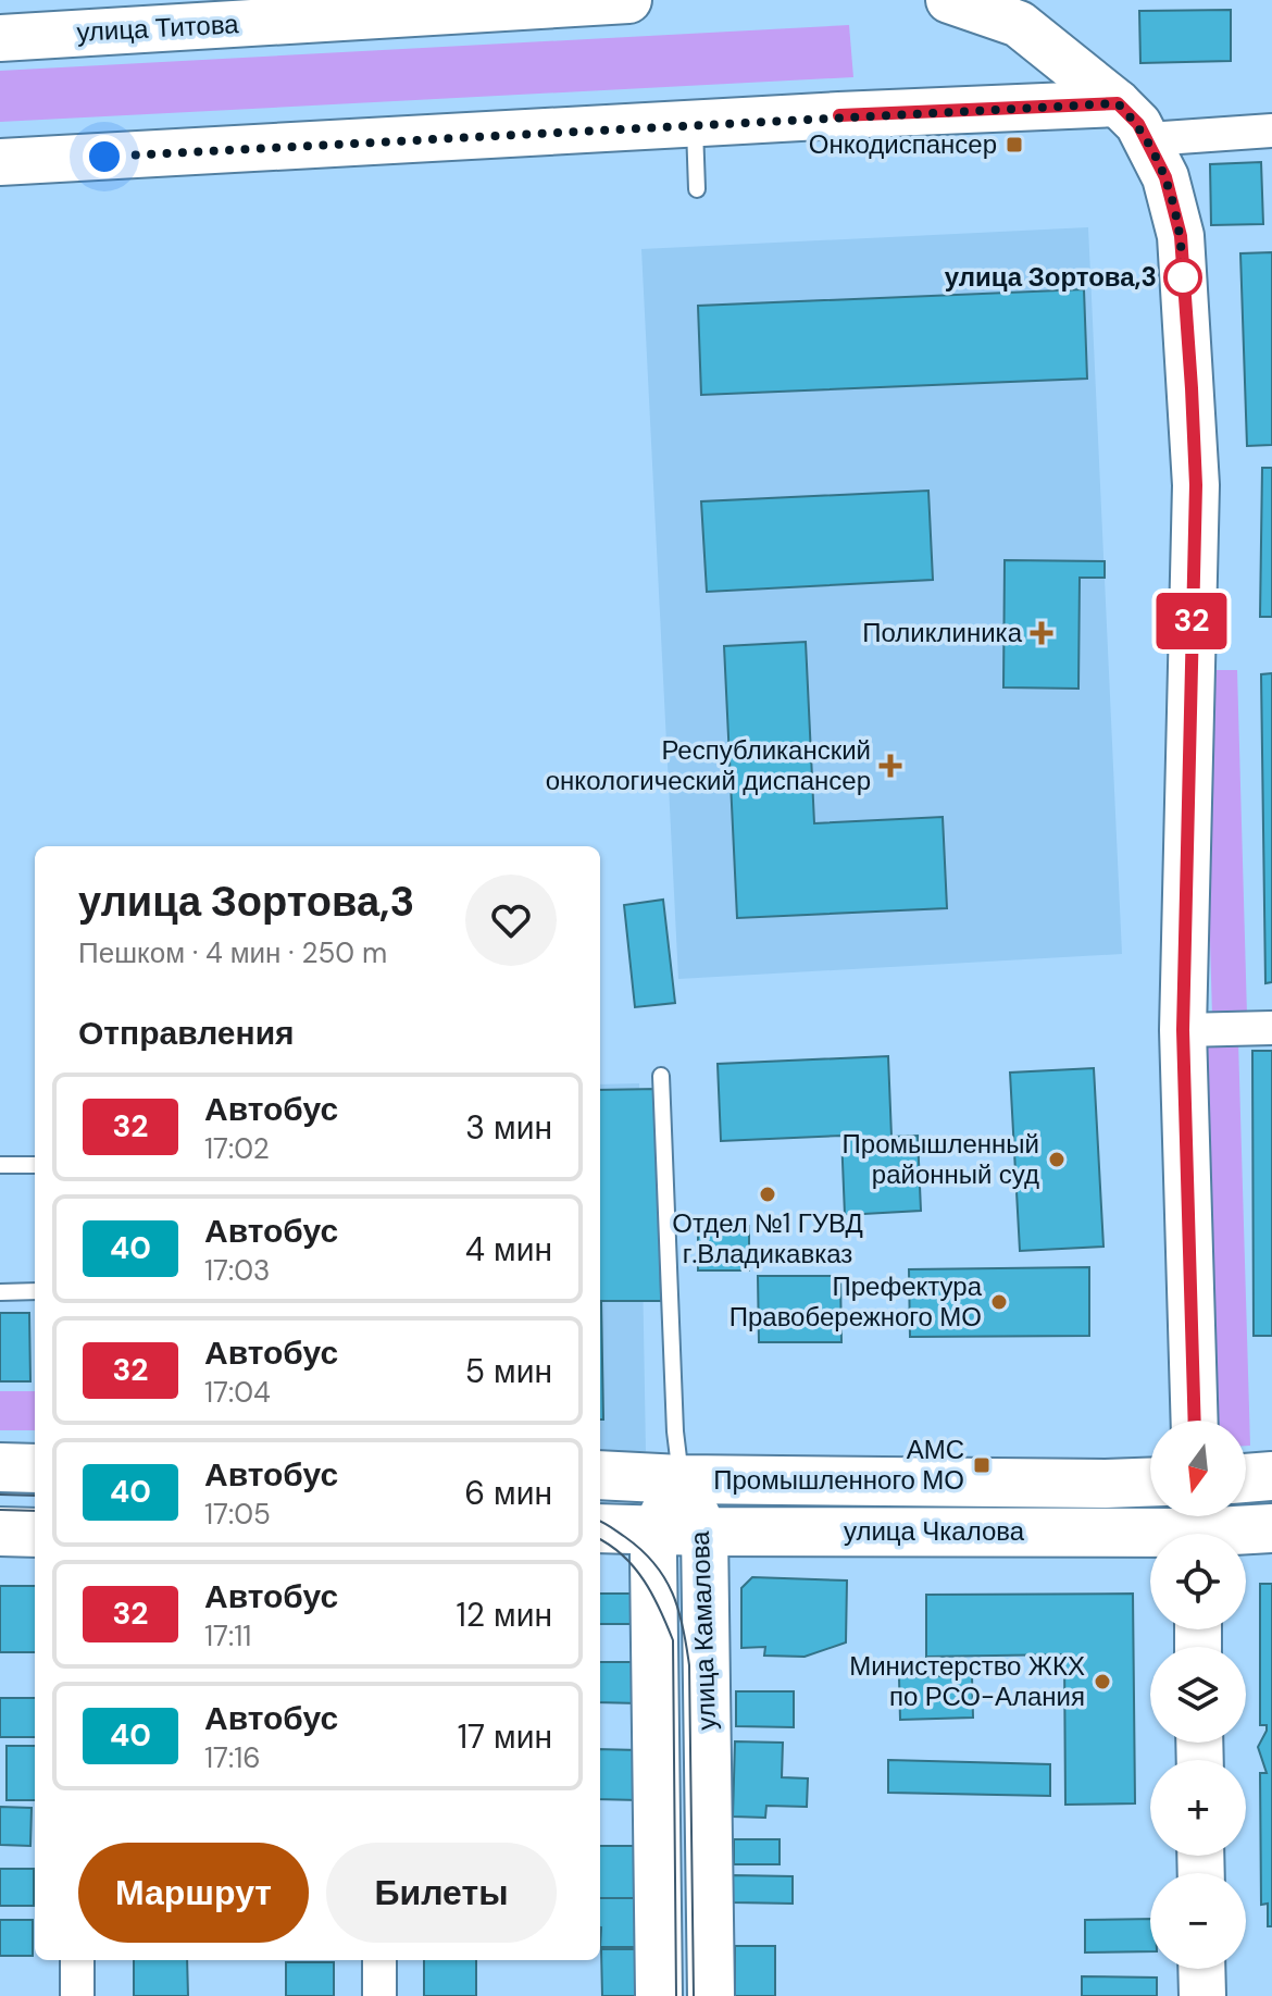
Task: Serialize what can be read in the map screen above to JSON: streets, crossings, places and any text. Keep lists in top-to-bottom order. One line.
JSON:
{"streets":{"main road":["улица Чкалова"],"street":["улица Титова","улица Камалова"]},"crossings":[["улица Чкалова","улица Камалова"]],"places":{"transit":["Онкодиспансер","АМС Промышленного МО"],"other":["улица Зортова,3","Промышленный районный суд","Отдел №1 ГУВД г.Владикавказ","Префектура Правобережного МО","Министерство ЖКХ по РСО-Алания"],"health":["Поликлиника","Республиканский онкологический диспансер"]},"lines":["bus line 32"],"north":"bottom","page":{"on_map":"32","heading":[["улица Зортова,3","Пешком · 4 мин · 250 m"],"Отправления"],"list":[{"mark":"32","name":"Автобус","note":"17:02","value":"3 мин"},{"mark":"40","name":"Автобус","note":"17:03","value":"4 мин"},{"mark":"32","name":"Автобус","note":"17:04","value":"5 мин"},{"mark":"40","name":"Автобус","note":"17:05","value":"6 мин"},{"mark":"32","name":"Автобус","note":"17:11","value":"12 мин"},{"mark":"40","name":"Автобус","note":"17:16","value":"17 мин"}],"map_buttons":["+","−"],"buttons":["Маршрут","Билеты"]}}
